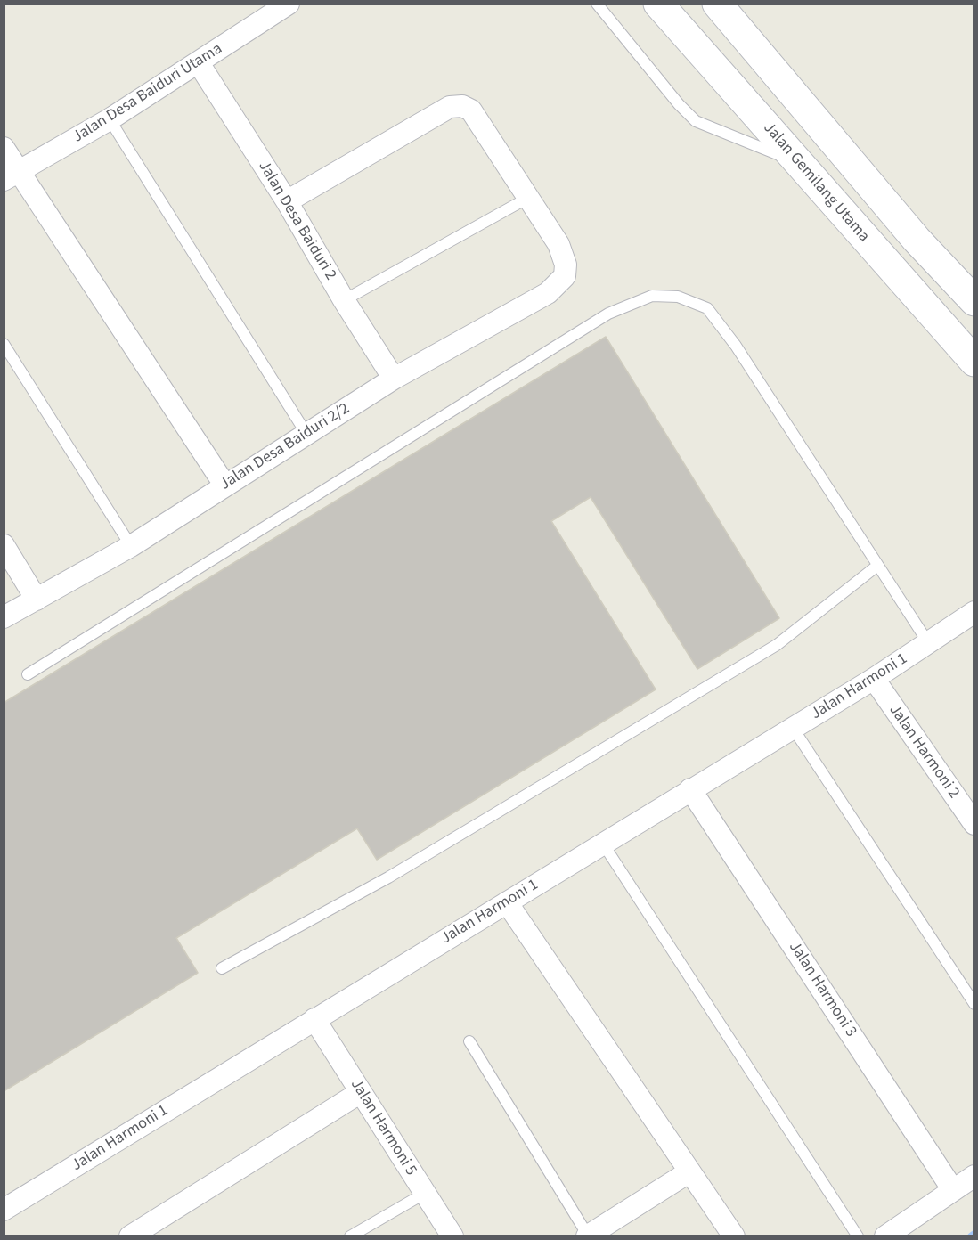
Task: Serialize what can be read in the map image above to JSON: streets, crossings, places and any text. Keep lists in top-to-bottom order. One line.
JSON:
{"streets":{"main road":["Jalan Gemilang Utama"],"street":["Jalan Desa Baiduri Utama","Jalan Desa Baiduri 2","Jalan Desa Baiduri 2/2","Jalan Harmoni 1","Jalan Harmoni 2","Jalan Harmoni 3","Jalan Harmoni 5"]},"crossings":[["Jalan Desa Baiduri Utama","Jalan Desa Baiduri 2"],["Jalan Desa Baiduri 2","Jalan Desa Baiduri 2/2"],["Jalan Harmoni 1","Jalan Harmoni 2"],["Jalan Harmoni 1","Jalan Harmoni 3"],["Jalan Harmoni 1","Jalan Harmoni 5"]]}
